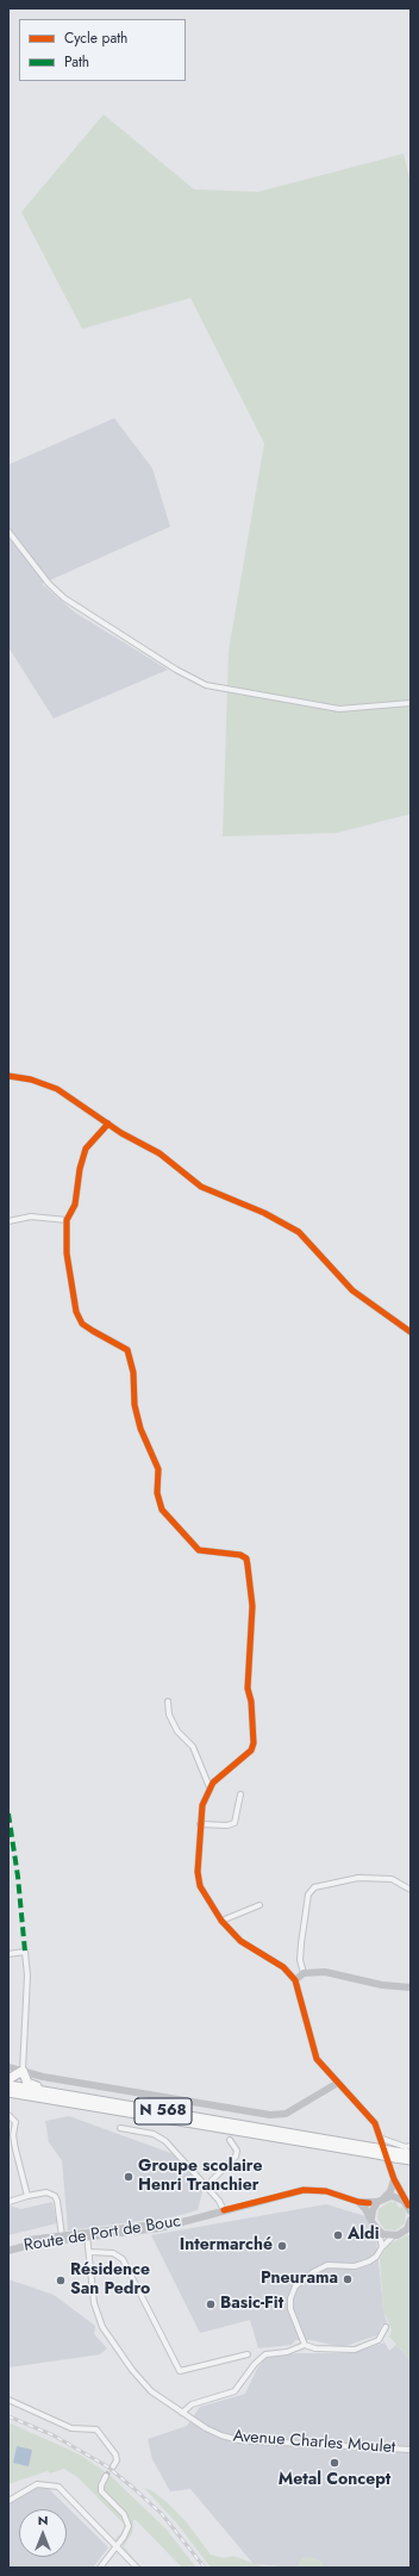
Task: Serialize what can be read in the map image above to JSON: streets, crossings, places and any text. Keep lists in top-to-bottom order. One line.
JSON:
{"streets":{"highway":["N 568"],"street":["Route de Port de Bouc","Avenue Charles Moulet"]},"crossings":[["Route de Port de Bouc","Avenue Charles Moulet"]],"places":["Groupe scolaire Henri Tranchier","Aldi","Intermarché","Pneurama","Résidence San Pedro","Basic-Fit","Metal Concept"],"legend":["Cycle path","Path"],"north":"top"}
